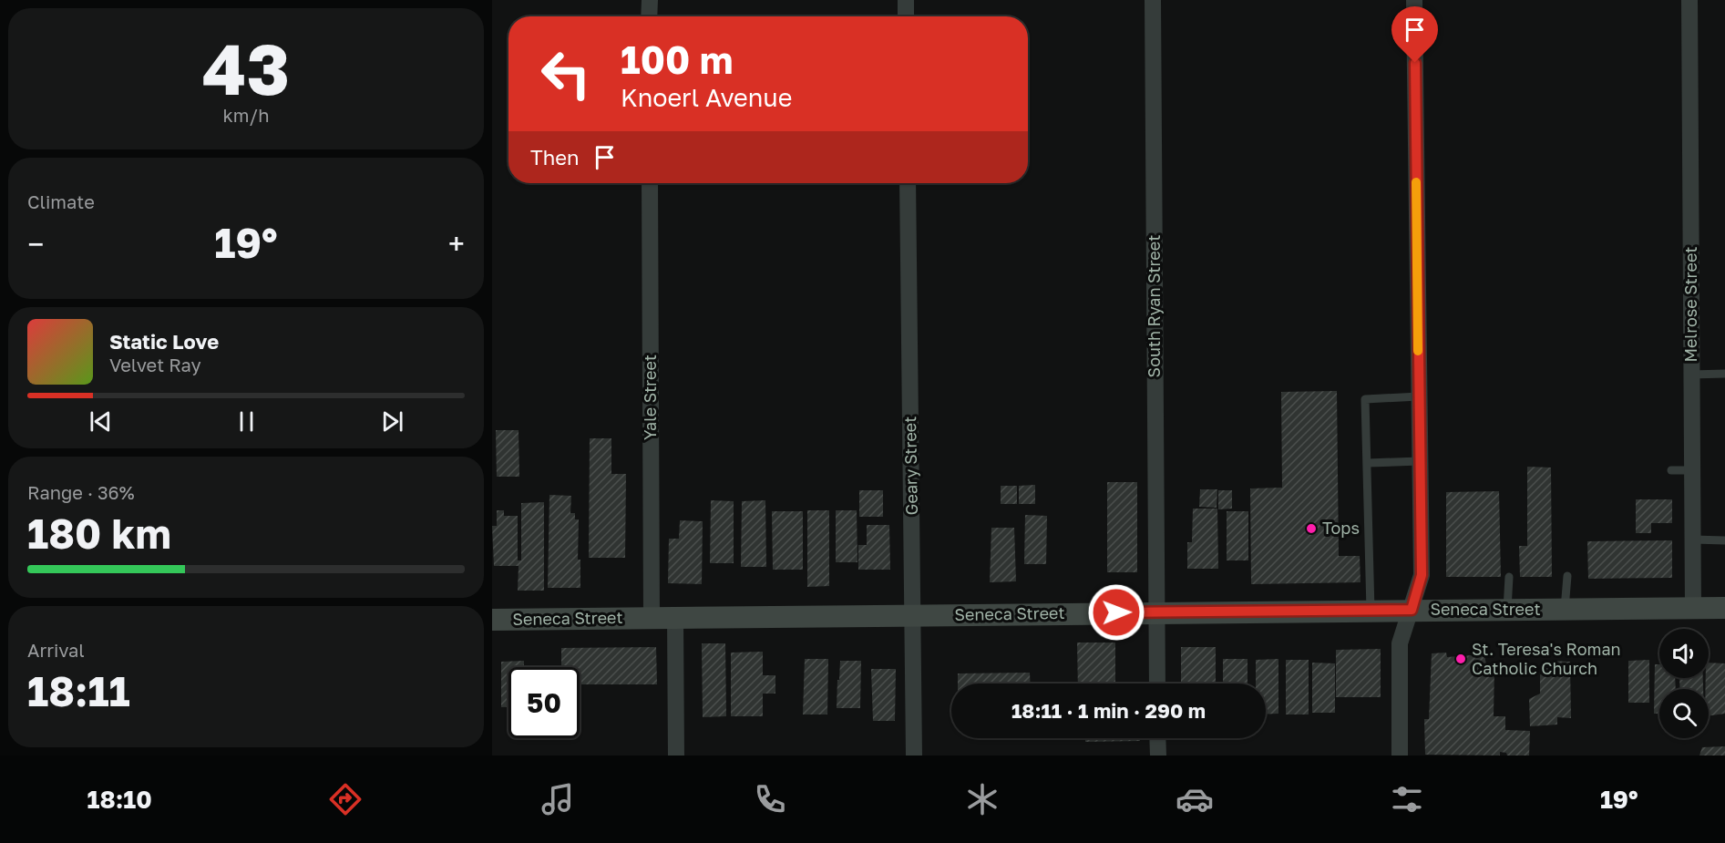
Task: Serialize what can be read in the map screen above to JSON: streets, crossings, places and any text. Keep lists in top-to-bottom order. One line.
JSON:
{"streets":{"main road":["Seneca Street"],"street":["Melrose Street","South Ryan Street","Yale Street","Geary Street"]},"crossings":[["Melrose Street","Seneca Street"],["South Ryan Street","Seneca Street"],["Yale Street","Seneca Street"],["Geary Street","Seneca Street"]],"places":["Tops","St. Teresa's Roman Catholic Church"],"page":{"tile":[["43","km/h"],"Climate",["Range · 36%","180 km"],["Arrival","18:11"]],"turn":["100 m","Knoerl Avenue"],"then":"Then","heat":["−","19°","+"],"song":["Static Love","Velvet Ray"],"limit":"50","trip":"18:11 · 1 min · 290 m","tabs":["18:10","19°"]}}
